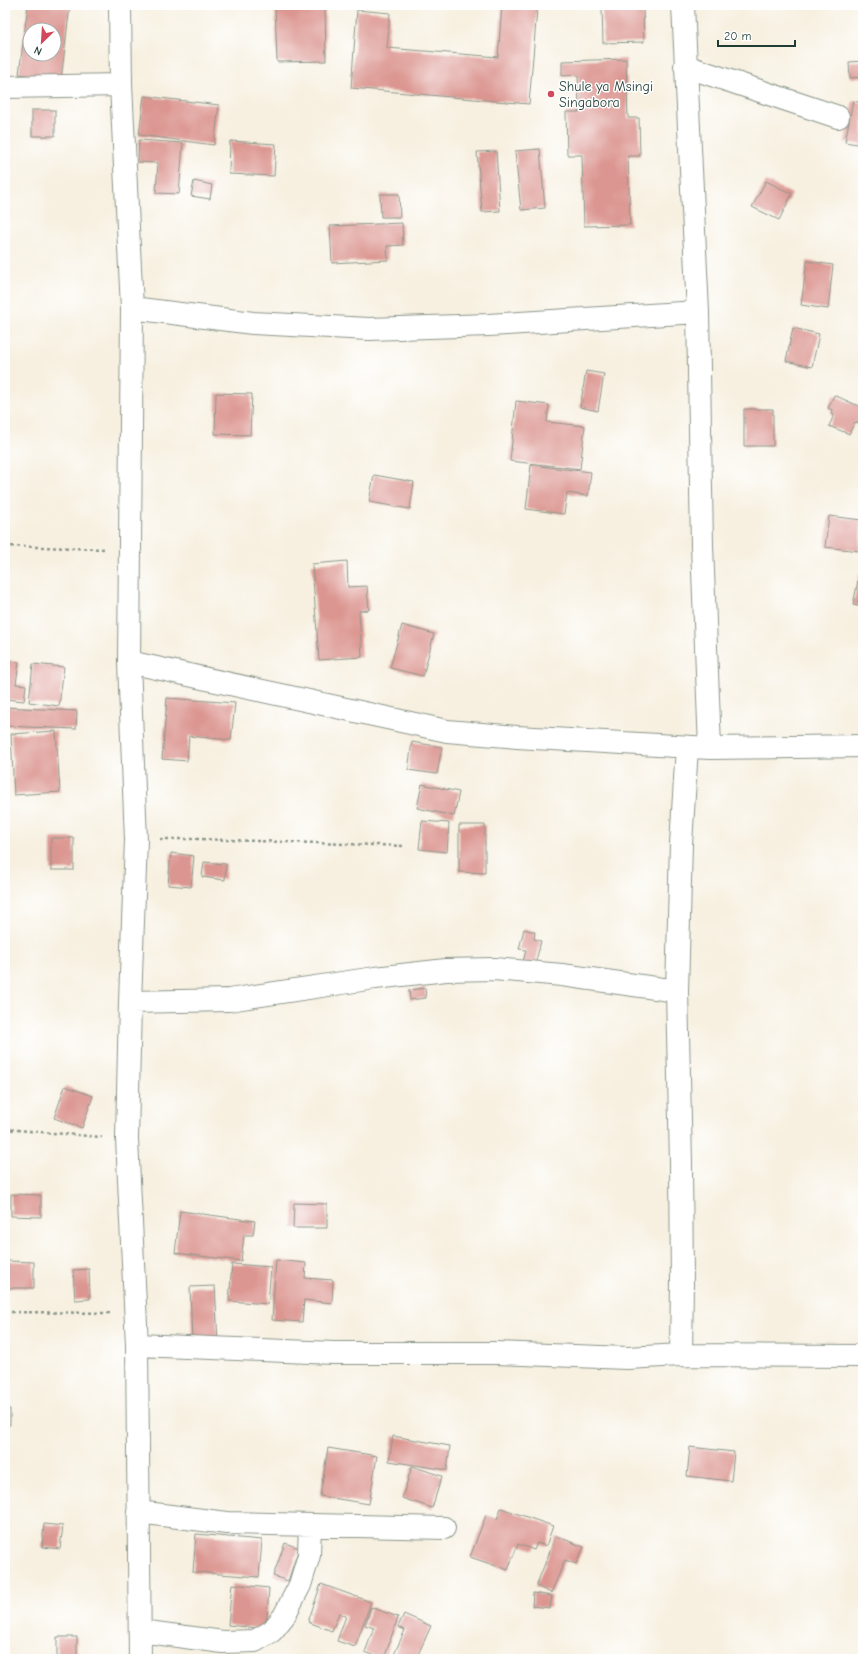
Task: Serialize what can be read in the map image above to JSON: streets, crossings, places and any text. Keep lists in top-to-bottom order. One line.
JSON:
{"places":["Shule ya Msingi Singabora"],"scale_bar":"20 m","north":"bottom left"}
